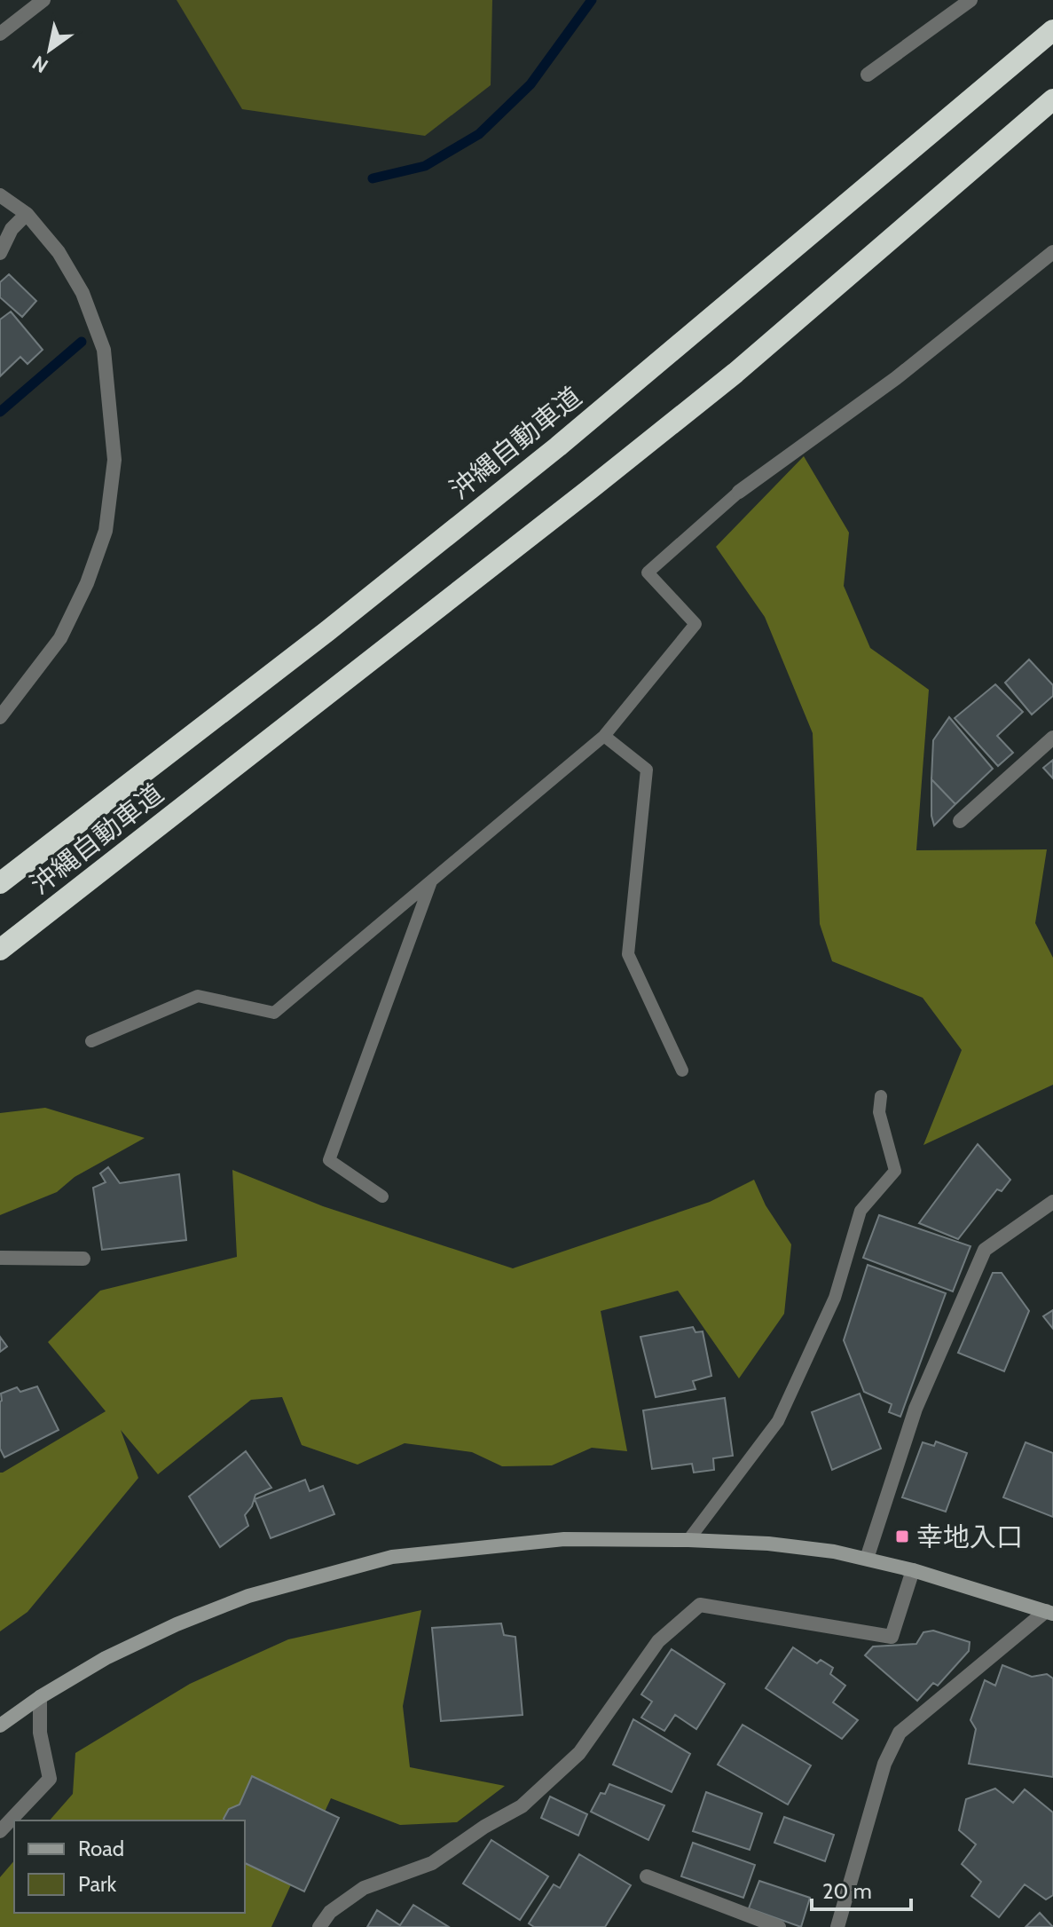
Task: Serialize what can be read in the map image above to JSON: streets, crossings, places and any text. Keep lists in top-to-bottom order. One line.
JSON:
{"streets":{"highway":["沖縄自動車道"]},"places":{"transit":["幸地入口"]},"legend":["Road","Park"],"scale_bar":"20 m","north":"bottom left"}
